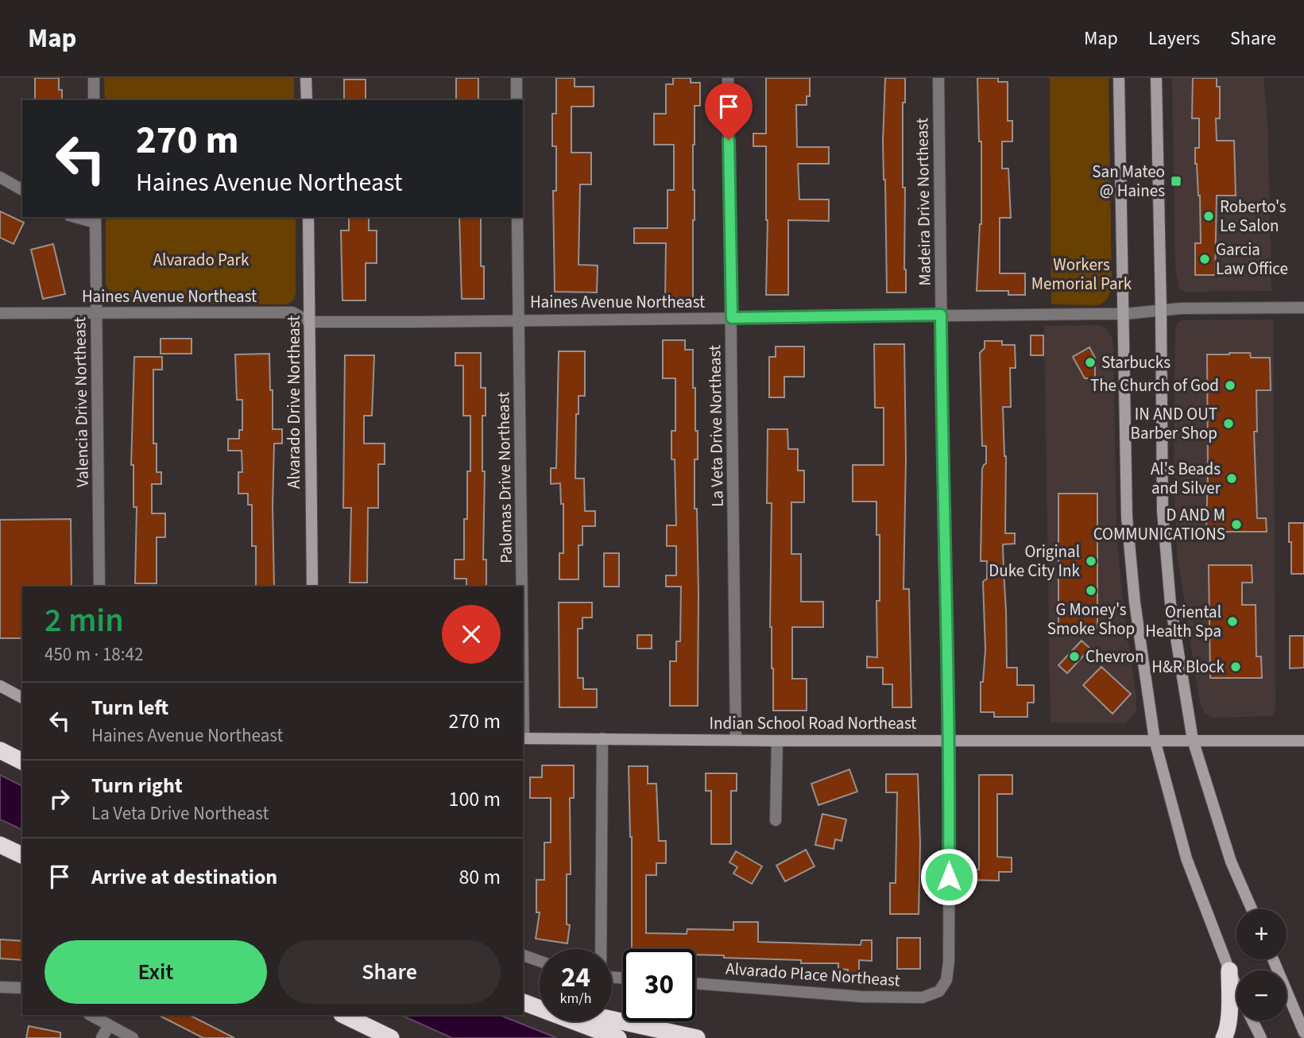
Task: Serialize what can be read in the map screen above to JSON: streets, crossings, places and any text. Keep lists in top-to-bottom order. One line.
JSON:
{"streets":{"main road":["Alvarado Drive Northeast","Indian School Road Northeast"],"street":["Madeira Drive Northeast","Haines Avenue Northeast","Valencia Drive Northeast","La Veta Drive Northeast","Palomas Drive Northeast","Alvarado Place Northeast"]},"crossings":[["Madeira Drive Northeast","Haines Avenue Northeast"],["Madeira Drive Northeast","Indian School Road Northeast"],["Madeira Drive Northeast","Alvarado Place Northeast"],["Haines Avenue Northeast","Valencia Drive Northeast"],["Haines Avenue Northeast","Alvarado Drive Northeast"],["Haines Avenue Northeast","La Veta Drive Northeast"],["Haines Avenue Northeast","Palomas Drive Northeast"],["La Veta Drive Northeast","Indian School Road Northeast"]],"parks":["Alvarado Park","Workers Memorial Park"],"places":{"transit":["San Mateo @ Haines"],"other":["Roberto's Le Salon","Garcia Law Office","Starbucks","The Church of God","IN AND OUT Barber Shop","Al's Beads and Silver","D AND M COMMUNICATIONS","Original Duke City Ink","G Money's Smoke Shop","Oriental Health Spa","Chevron","H&R Block"]},"page":{"header":"Map","nav":["Map","Layers","Share"],"turn":["270 m","Haines Avenue Northeast"],"heading":["2 min","450 m · 18:42"],"list":[{"name":"Turn left","note":"Haines Avenue Northeast","value":"270 m"},{"name":"Turn right","note":"La Veta Drive Northeast","value":"100 m"},{"name":"Arrive at destination","value":"80 m"}],"map_buttons":["+","−"],"buttons":["Exit","Share"],"speed":"24 km/h","limit":"30"}}
